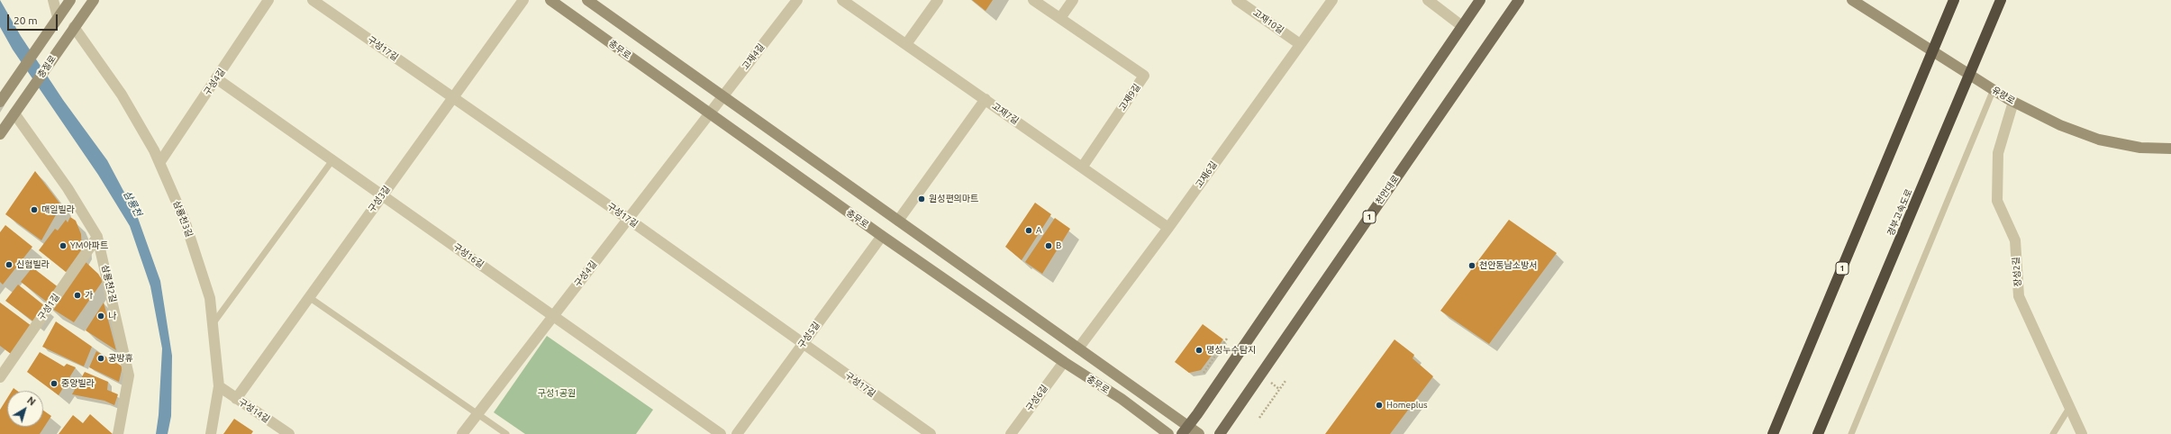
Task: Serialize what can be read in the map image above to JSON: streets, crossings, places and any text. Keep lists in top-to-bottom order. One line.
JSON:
{"streets":{"highway":["경부고속도로","1"],"main road":["충무로","충절로","유량로","천안대로"],"street":["고재10길","구성17길","고재4길","구성4길","고재9길","고재7길","고재6길","구성3길","삼룡천3길","구성16길","장성2길","삼룡천2길","구성1길","구성5길","구성6길","구성14길"]},"crossings":[["고재10길","고재6길"],["구성17길","구성4길"],["구성17길","구성3길"],["구성17길","구성5길"],["충무로","고재4길"],["충무로","구성4길"],["충무로","고재6길"],["충무로","구성5길"],["충무로","구성6길"],["고재4길","구성4길"],["충절로","삼룡천3길"],["충절로","삼룡천2길"],["구성4길","삼룡천3길"],["구성4길","구성16길"],["유량로","장성2길"],["고재9길","고재7길"],["고재7길","고재6길"],["구성3길","구성16길"],["구성3길","구성14길"],["삼룡천3길","구성14길"],["삼룡천2길","구성1길"]],"water":["삼룡천"],"parks":["구성1공원"],"places":["원성편의마트","매일빌라","A","YM아파트","B","신협빌라","천안동남소방서","가","나","명성누수탐지","공방휴","중앙빌라","Homeplus"],"scale_bar":"20 m","north":"top right"}
